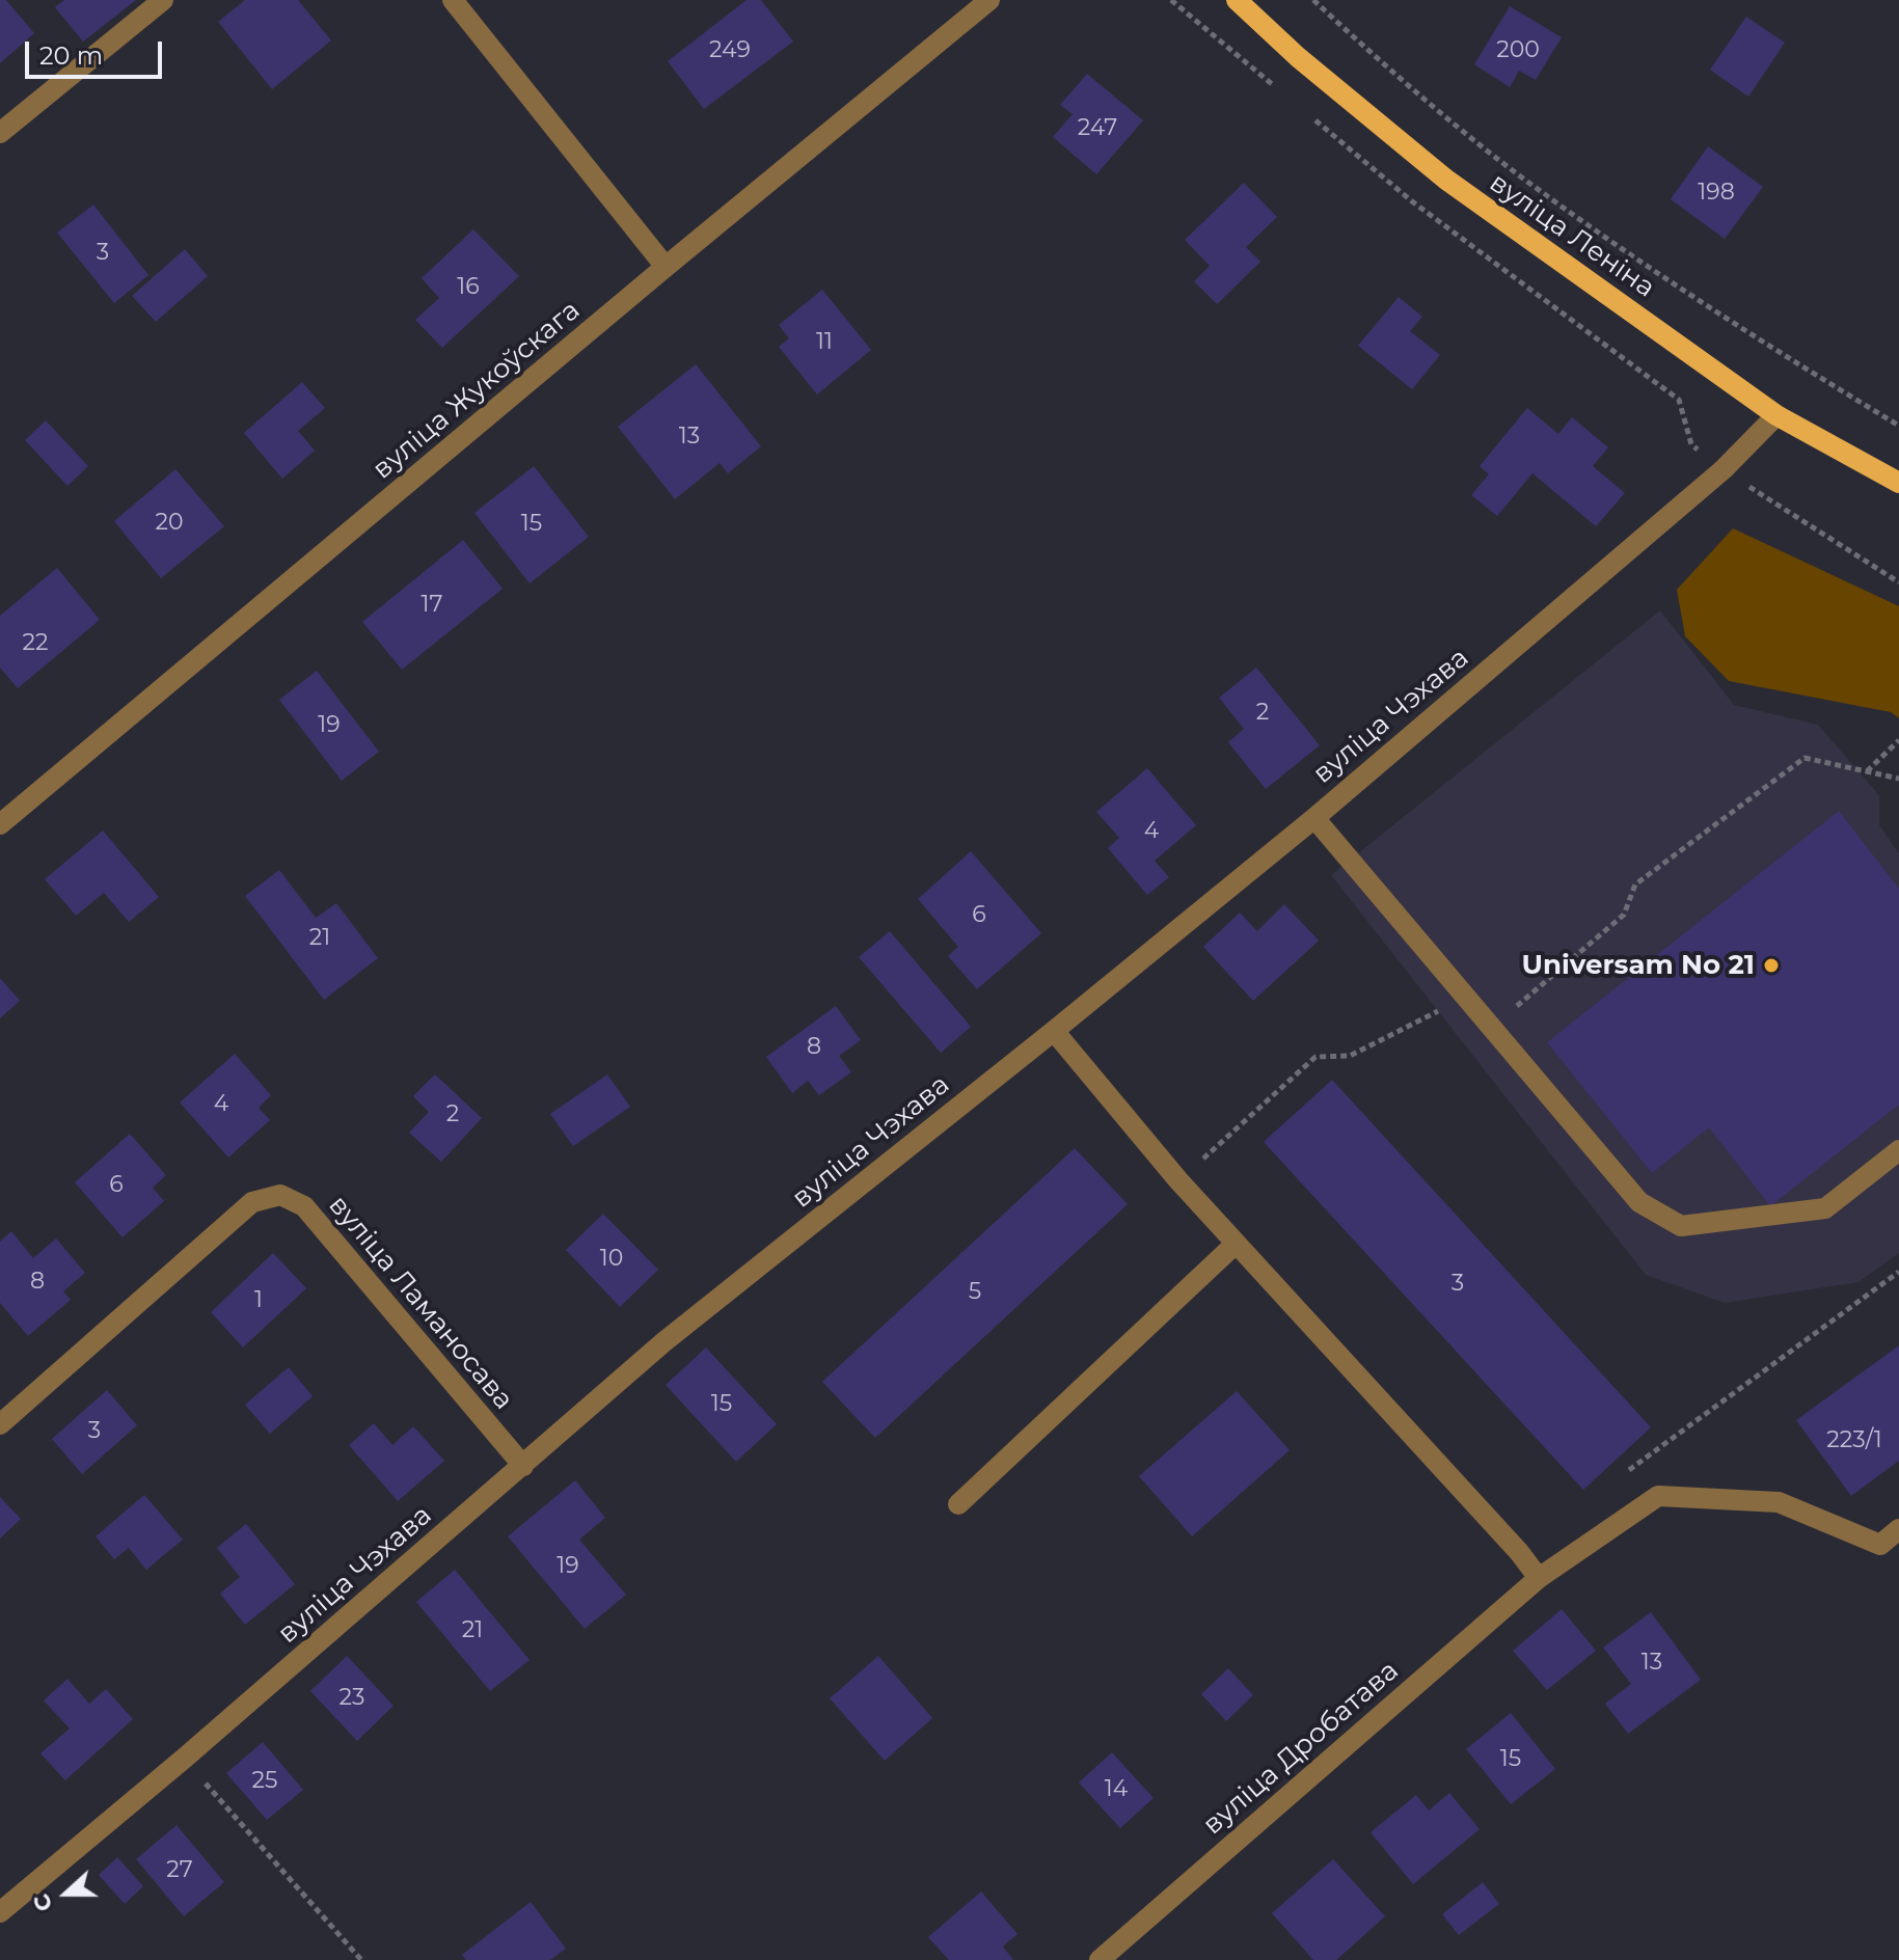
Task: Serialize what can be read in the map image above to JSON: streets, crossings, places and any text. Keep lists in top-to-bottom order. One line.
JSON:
{"streets":{"main road":["вуліца Леніна"],"street":["вуліца Жукоўскага","вуліца Чэхава","вуліца Ламаносава","вуліца Дробатава"]},"crossings":[["вуліца Леніна","вуліца Чэхава"],["вуліца Чэхава","вуліца Ламаносава"]],"places":["Universam No 21"],"house_numbers":["249","200","247","198","3","16","11","13","20","15","17","22","2","19","4","6","21","8","4","2","6","10","8","3","5","1","15","3","223/1","19","21","13","23","15","25","14","27"],"scale_bar":"20 m","north":"left"}
